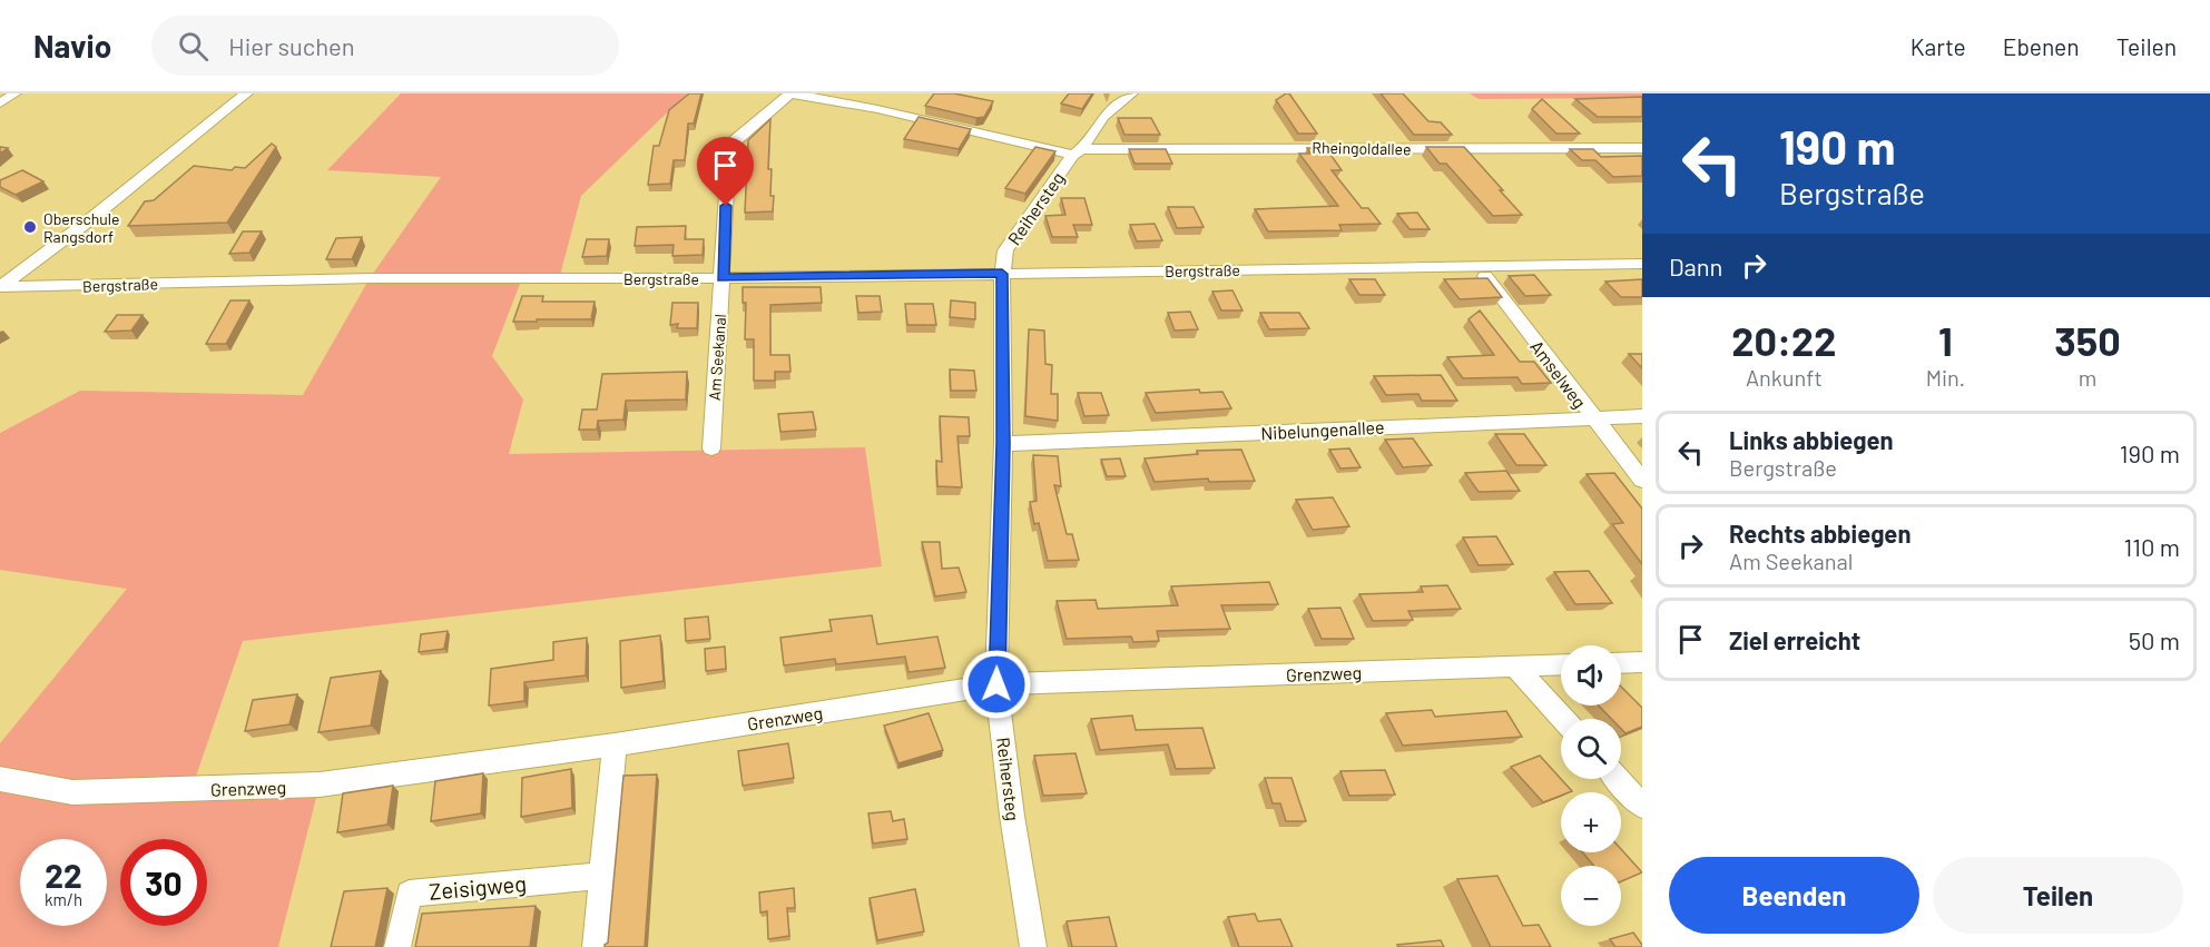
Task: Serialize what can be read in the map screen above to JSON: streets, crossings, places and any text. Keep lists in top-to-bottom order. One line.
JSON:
{"streets":{"street":["Rheingoldallee","Reihersteg","Bergstraße","Am Seekanal","Amselweg","Nibelungenallee","Grenzweg","Zeisigweg"]},"crossings":[["Rheingoldallee","Reihersteg"],["Rheingoldallee","Am Seekanal"],["Reihersteg","Bergstraße"],["Reihersteg","Nibelungenallee"],["Reihersteg","Grenzweg"],["Bergstraße","Am Seekanal"],["Bergstraße","Amselweg"],["Amselweg","Nibelungenallee"]],"places":["Oberschule Rangsdorf"],"page":{"header":"Navio","search":"Hier suchen","nav":["Karte","Ebenen","Teilen"],"turn":["190 m","Bergstraße"],"then":"Dann","eta":["20:22","Ankunft","1","Min.","350","m"],"list":[{"name":"Links abbiegen","note":"Bergstraße","value":"190 m"},{"name":"Rechts abbiegen","note":"Am Seekanal","value":"110 m"},{"name":"Ziel erreicht","value":"50 m"}],"map_buttons":["+","−"],"speed":"22 km/h","limit":"30","buttons":["Beenden","Teilen"]}}
